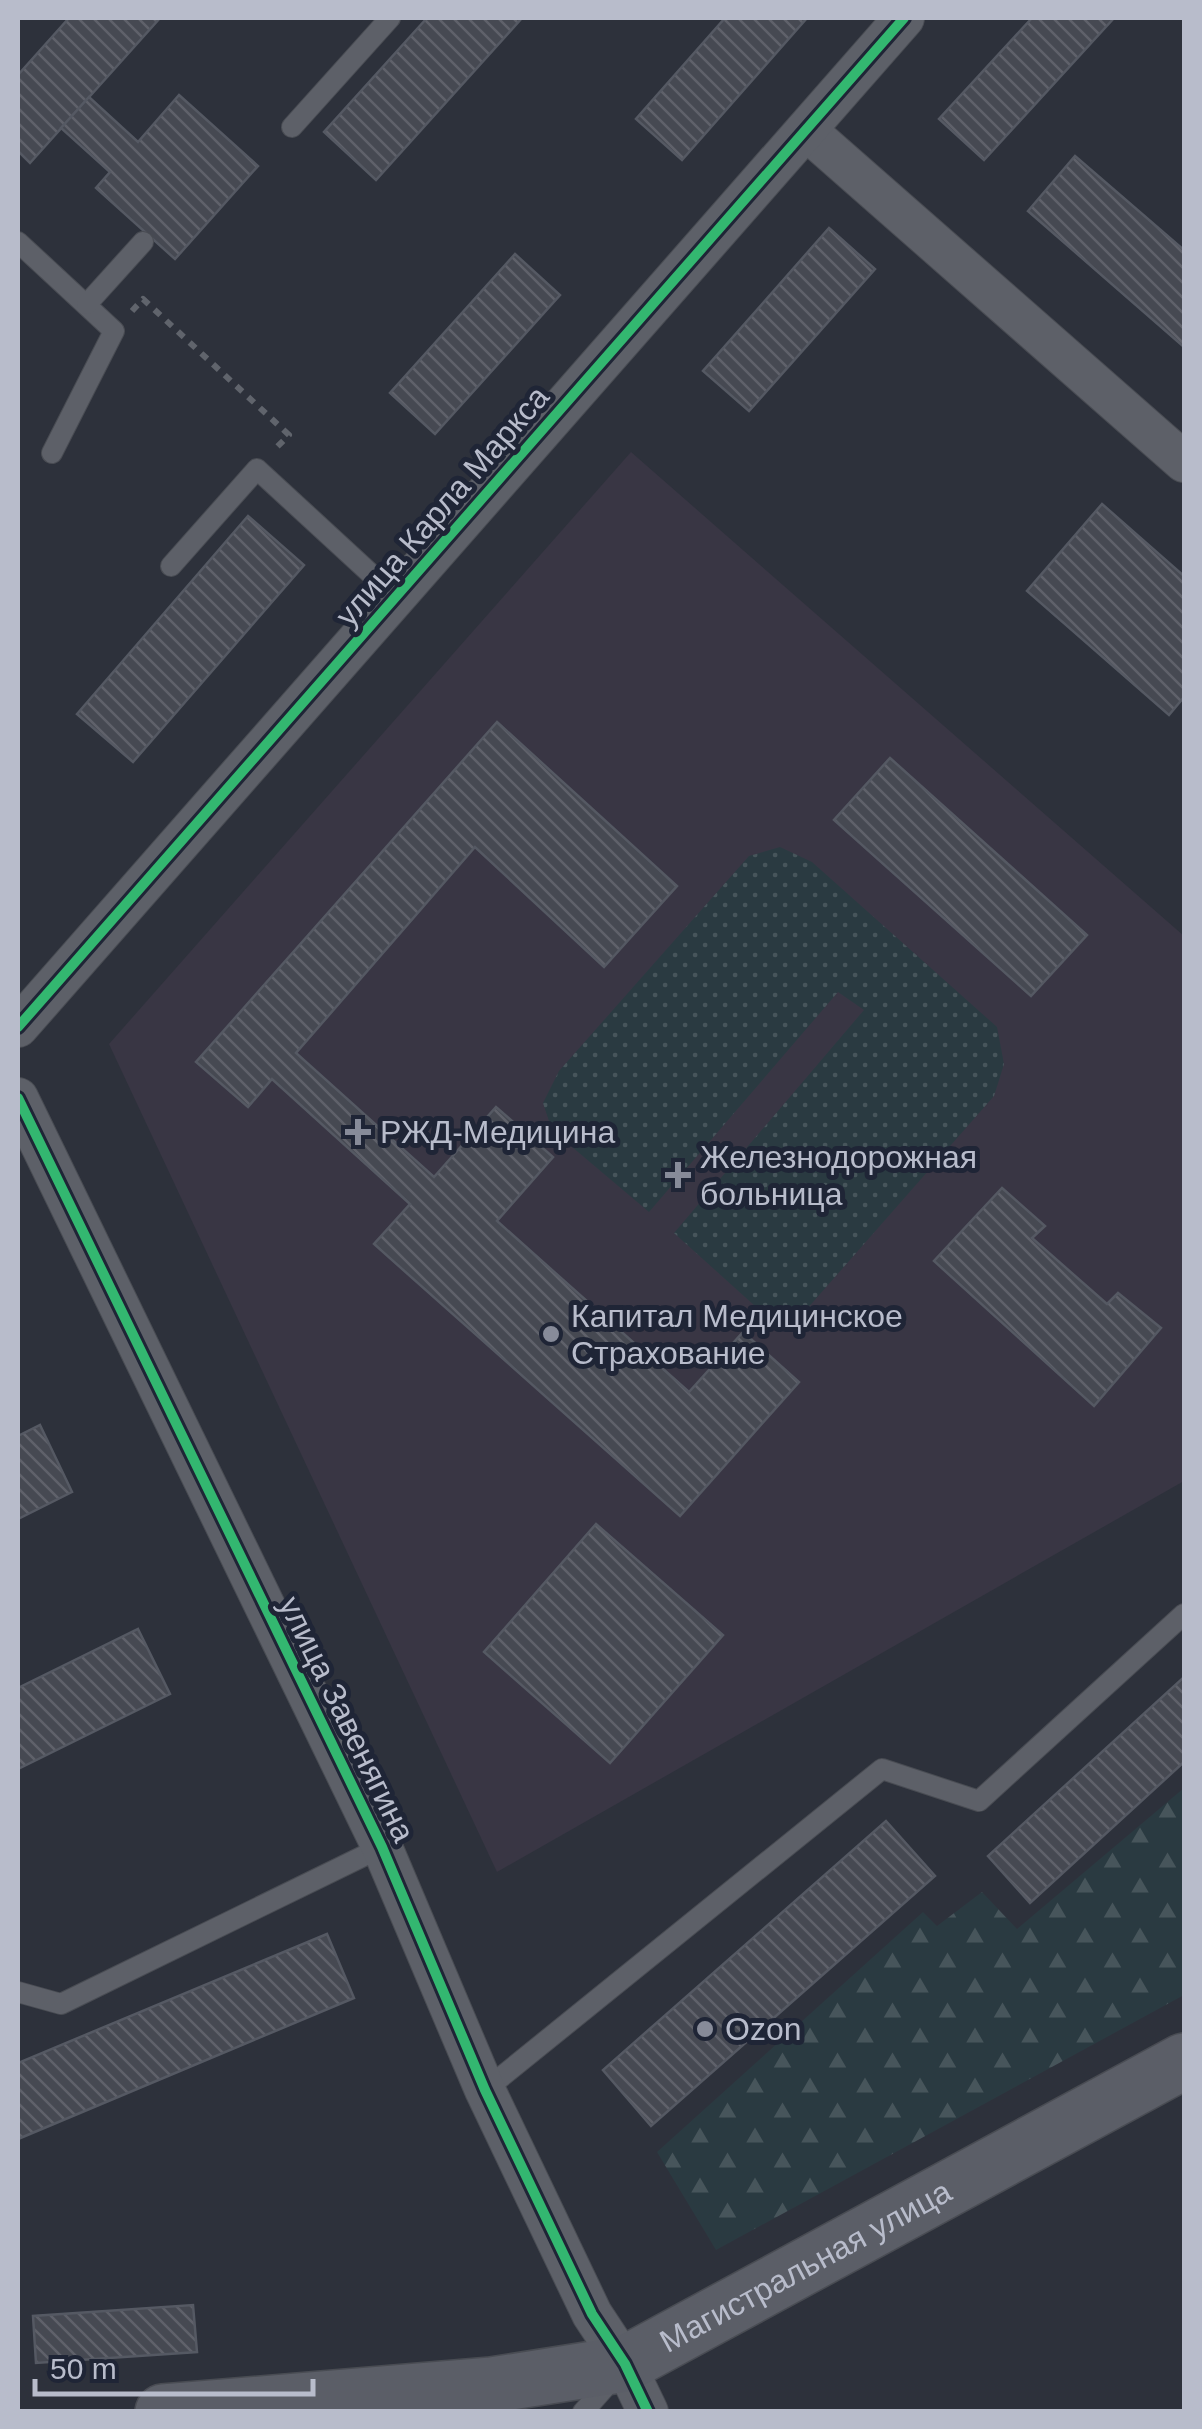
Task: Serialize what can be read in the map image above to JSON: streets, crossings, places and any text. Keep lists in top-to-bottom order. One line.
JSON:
{"streets":{"main road":["Магистральная улица"],"street":["улица Карла Маркса","улица Завенягина"]},"crossings":[["улица Завенягина","Магистральная улица"]],"places":{"health":["РЖД-Медицина","Железнодорожная больница"],"other":["Капитал Медицинское Страхование","Ozon"]},"scale_bar":"50 m"}
